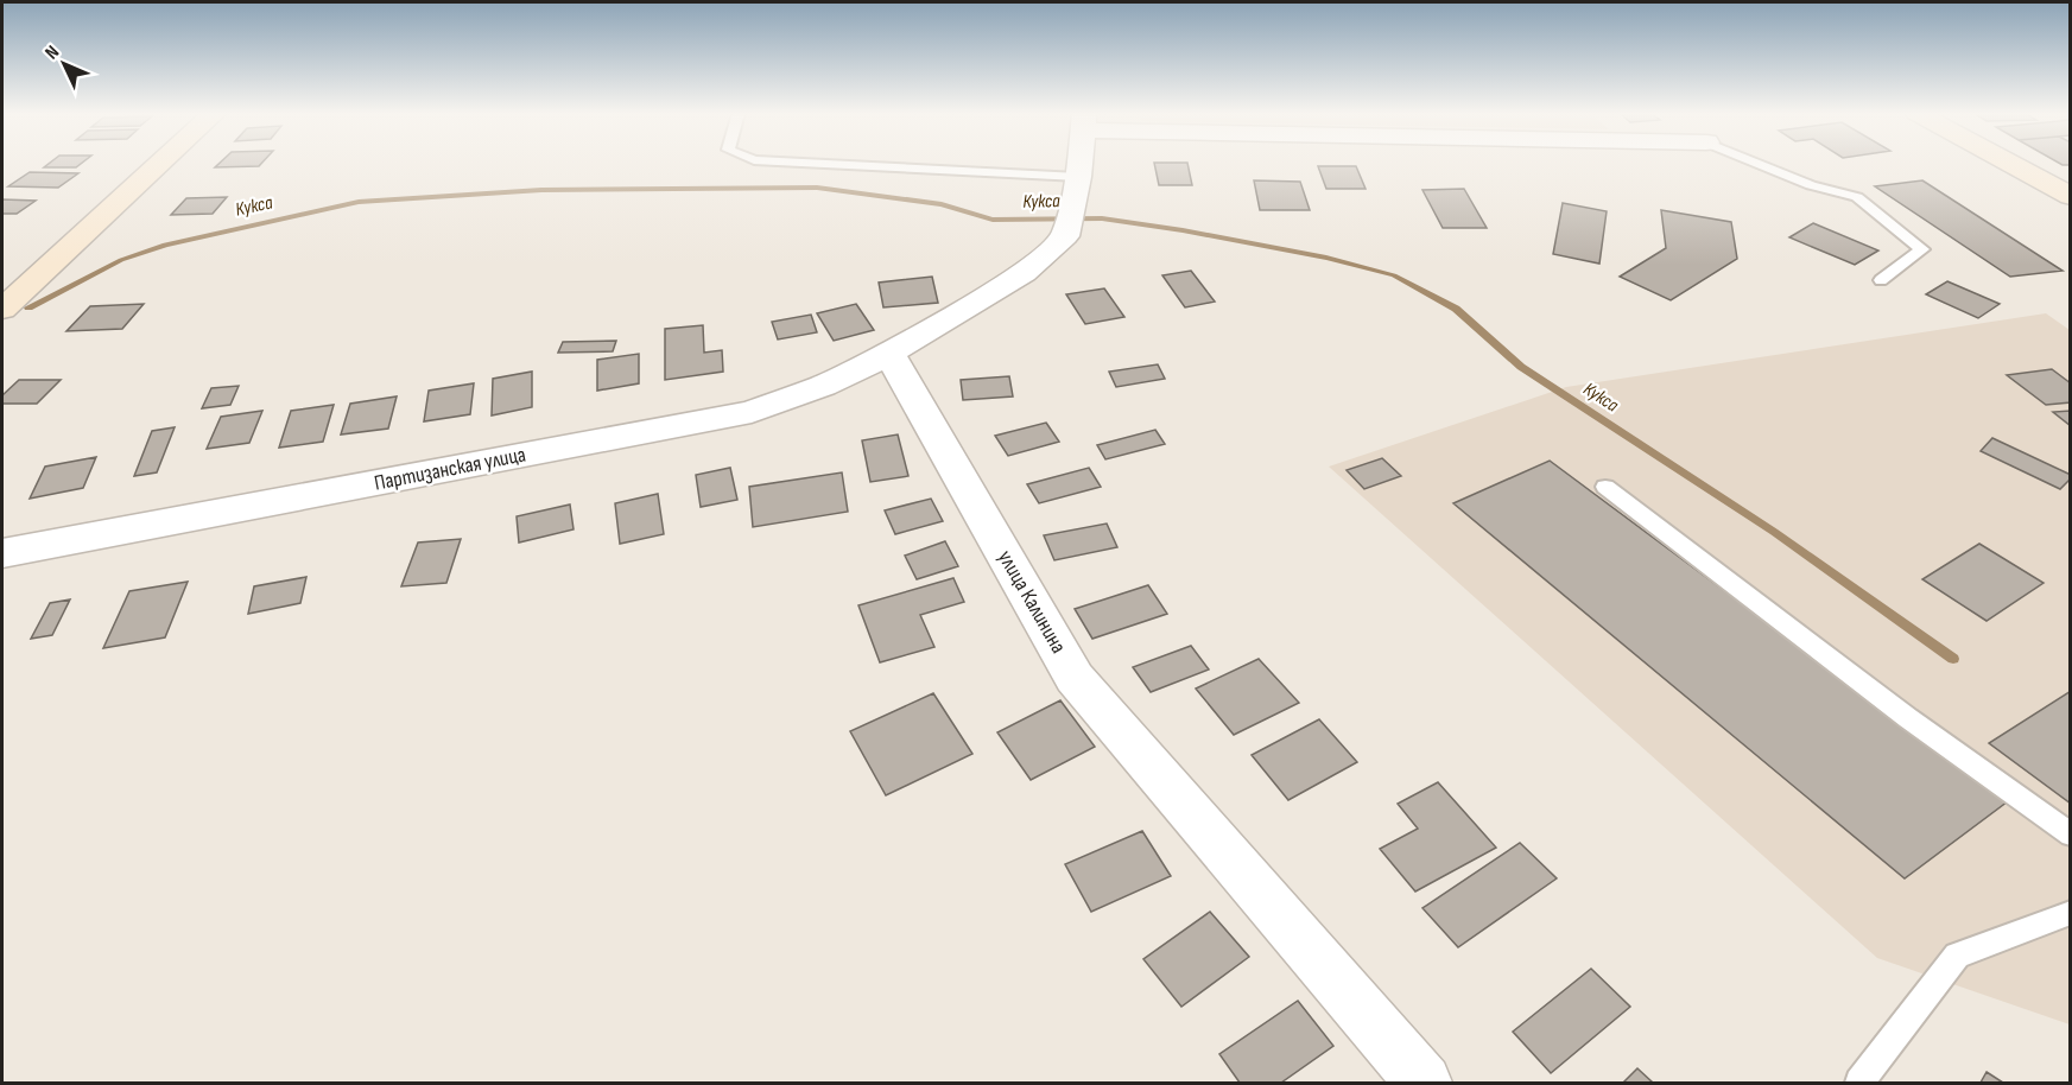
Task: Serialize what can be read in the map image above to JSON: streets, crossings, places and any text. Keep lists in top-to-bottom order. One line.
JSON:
{"streets":{"street":["Партизанская улица","улица Калинина"]},"crossings":[["Партизанская улица","улица Калинина"]],"water":["Кукса"],"north":"top left"}
